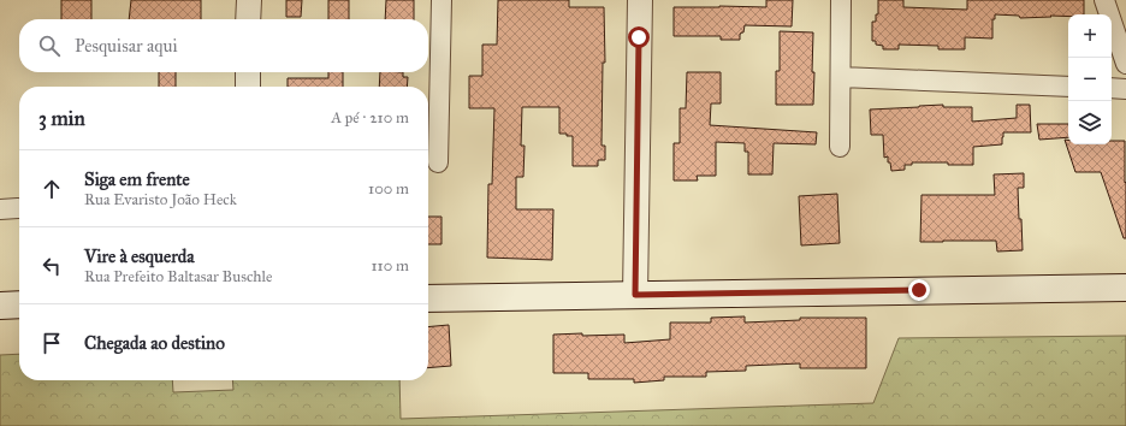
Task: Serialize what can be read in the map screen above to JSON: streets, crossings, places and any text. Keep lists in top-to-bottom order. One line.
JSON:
{"page":{"map_buttons":["+","−"],"search":"Pesquisar aqui","heading":["3 min","A pé · 210 m"],"list":[["Siga em frente","Rua Evaristo João Heck","100 m"],["Vire à esquerda","Rua Prefeito Baltasar Buschle","110 m"],"Chegada ao destino"]}}
